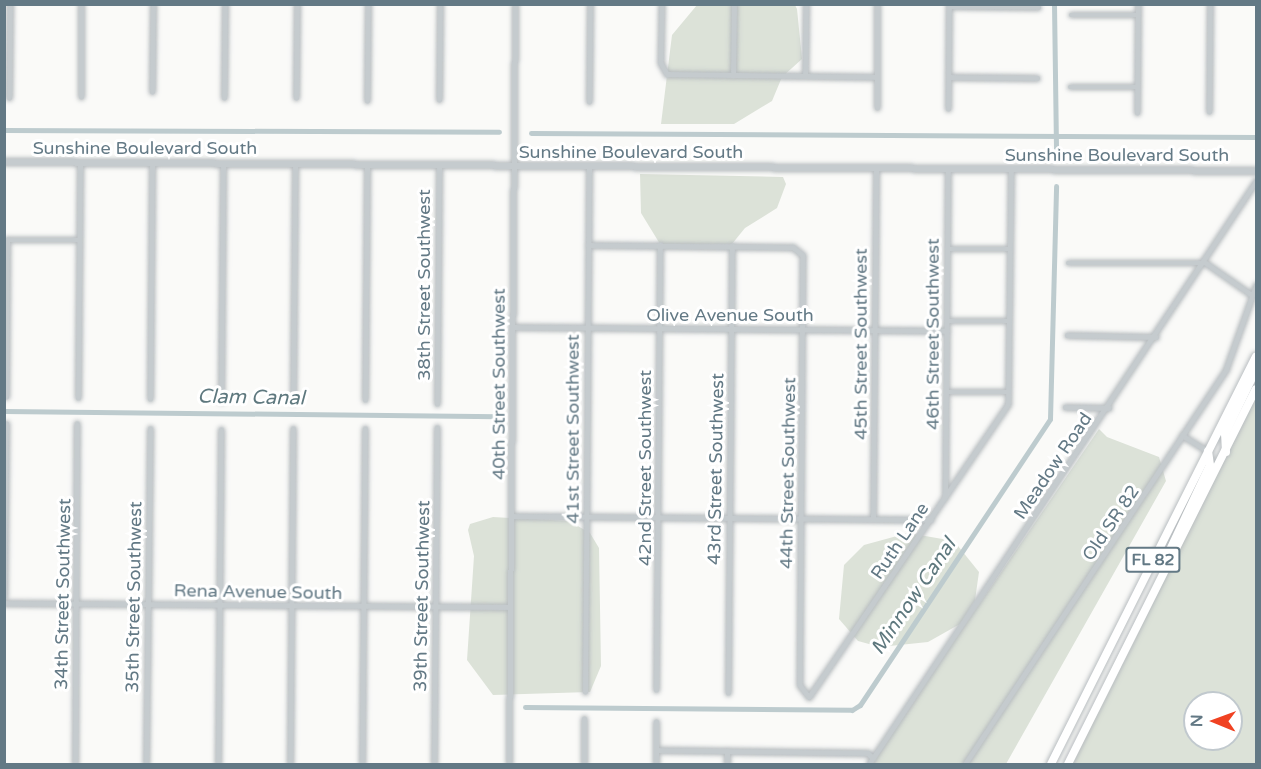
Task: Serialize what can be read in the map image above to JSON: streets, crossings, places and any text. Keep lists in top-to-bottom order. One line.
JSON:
{"streets":{"highway":["FL 82"],"street":["Sunshine Boulevard South","38th Street Southwest","Olive Avenue South","46th Street Southwest","45th Street Southwest","40th Street Southwest","41st Street Southwest","Meadow Road","42nd Street Southwest","43rd Street Southwest","44th Street Southwest","Old SR 82","Ruth Lane","Rena Avenue South","34th Street Southwest","39th Street Southwest","35th Street Southwest"]},"crossings":[["Sunshine Boulevard South","38th Street Southwest"],["Sunshine Boulevard South","46th Street Southwest"],["Sunshine Boulevard South","45th Street Southwest"],["Sunshine Boulevard South","40th Street Southwest"],["Sunshine Boulevard South","41st Street Southwest"],["Olive Avenue South","46th Street Southwest"],["Olive Avenue South","45th Street Southwest"],["Olive Avenue South","40th Street Southwest"],["Olive Avenue South","41st Street Southwest"],["Olive Avenue South","42nd Street Southwest"],["Olive Avenue South","43rd Street Southwest"],["Olive Avenue South","44th Street Southwest"],["46th Street Southwest","Ruth Lane"],["40th Street Southwest","Rena Avenue South"],["43rd Street Southwest","44th Street Southwest"],["44th Street Southwest","Ruth Lane"],["Rena Avenue South","34th Street Southwest"],["Rena Avenue South","39th Street Southwest"],["Rena Avenue South","35th Street Southwest"]],"water":["Clam Canal","Minnow Canal"],"north":"left"}
